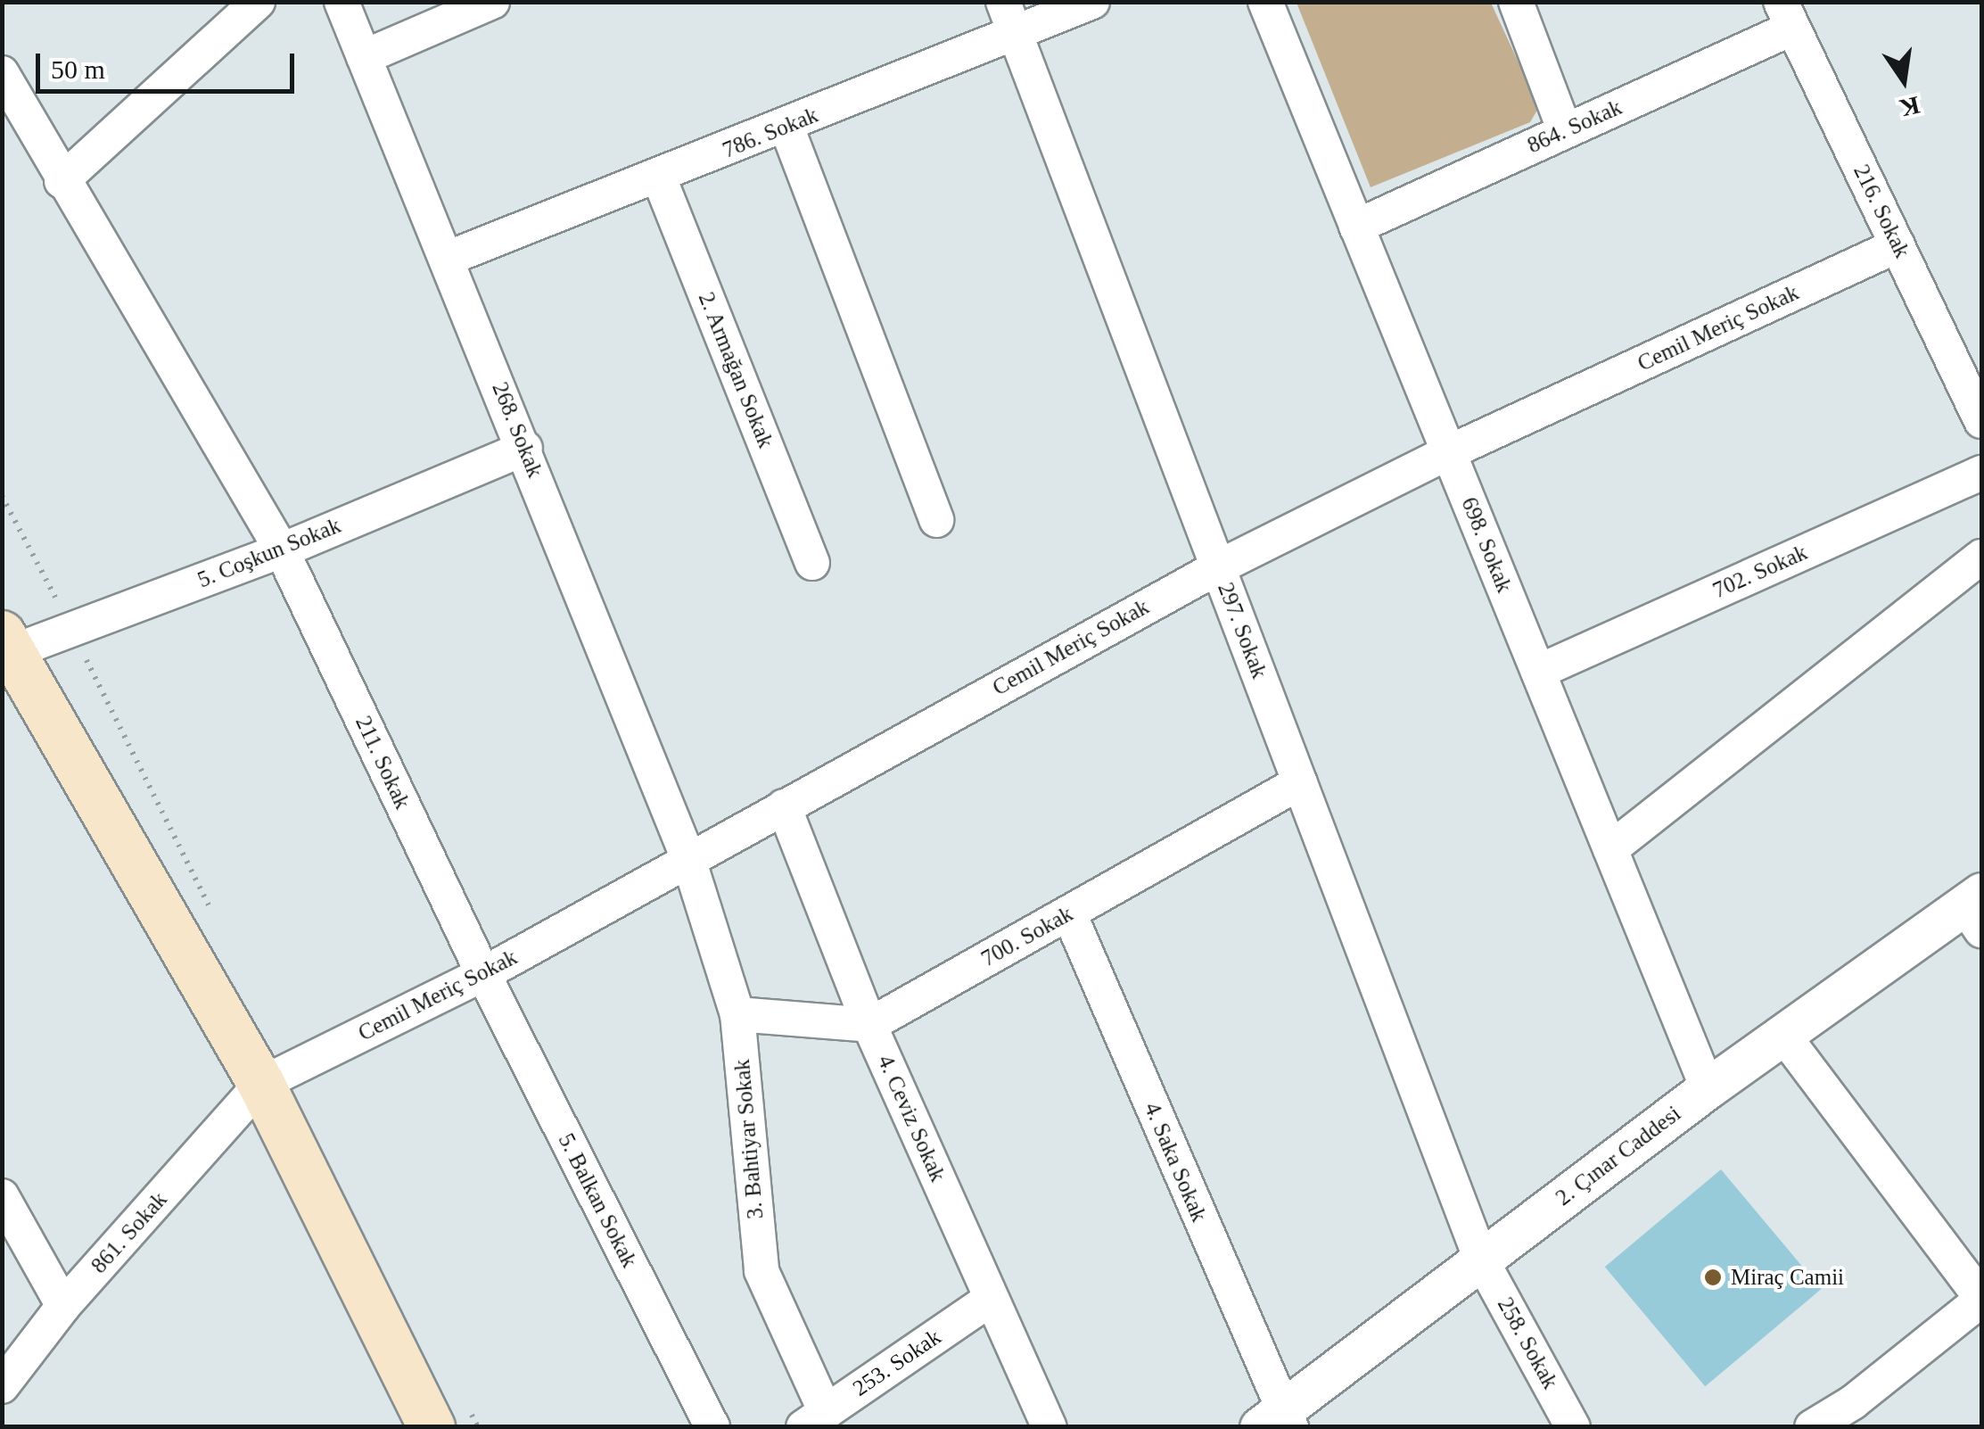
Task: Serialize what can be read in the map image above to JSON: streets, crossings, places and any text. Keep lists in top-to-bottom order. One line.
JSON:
{"streets":{"street":["864. Sokak","786. Sokak","216. Sokak","Cemil Meriç Sokak","2. Armağan Sokak","268. Sokak","698. Sokak","5. Coşkun Sokak","702. Sokak","297. Sokak","211. Sokak","700. Sokak","4. Ceviz Sokak","3. Bahtiyar Sokak","2. Çınar Caddesi","4. Saka Sokak","5. Balkan Sokak","861. Sokak","258. Sokak","253. Sokak"]},"crossings":[["864. Sokak","216. Sokak"],["864. Sokak","698. Sokak"],["786. Sokak","2. Armağan Sokak"],["786. Sokak","268. Sokak"],["786. Sokak","297. Sokak"],["216. Sokak","Cemil Meriç Sokak"],["Cemil Meriç Sokak","268. Sokak"],["Cemil Meriç Sokak","698. Sokak"],["Cemil Meriç Sokak","297. Sokak"],["Cemil Meriç Sokak","211. Sokak"],["Cemil Meriç Sokak","4. Ceviz Sokak"],["Cemil Meriç Sokak","3. Bahtiyar Sokak"],["Cemil Meriç Sokak","5. Balkan Sokak"],["Cemil Meriç Sokak","861. Sokak"],["268. Sokak","5. Coşkun Sokak"],["268. Sokak","3. Bahtiyar Sokak"],["698. Sokak","702. Sokak"],["698. Sokak","2. Çınar Caddesi"],["5. Coşkun Sokak","211. Sokak"],["297. Sokak","700. Sokak"],["297. Sokak","2. Çınar Caddesi"],["297. Sokak","258. Sokak"],["211. Sokak","5. Balkan Sokak"],["700. Sokak","4. Ceviz Sokak"],["700. Sokak","4. Saka Sokak"],["4. Ceviz Sokak","253. Sokak"],["3. Bahtiyar Sokak","253. Sokak"],["2. Çınar Caddesi","4. Saka Sokak"],["2. Çınar Caddesi","258. Sokak"]],"places":["Miraç Camii"],"scale_bar":"50 m","north":"bottom"}
